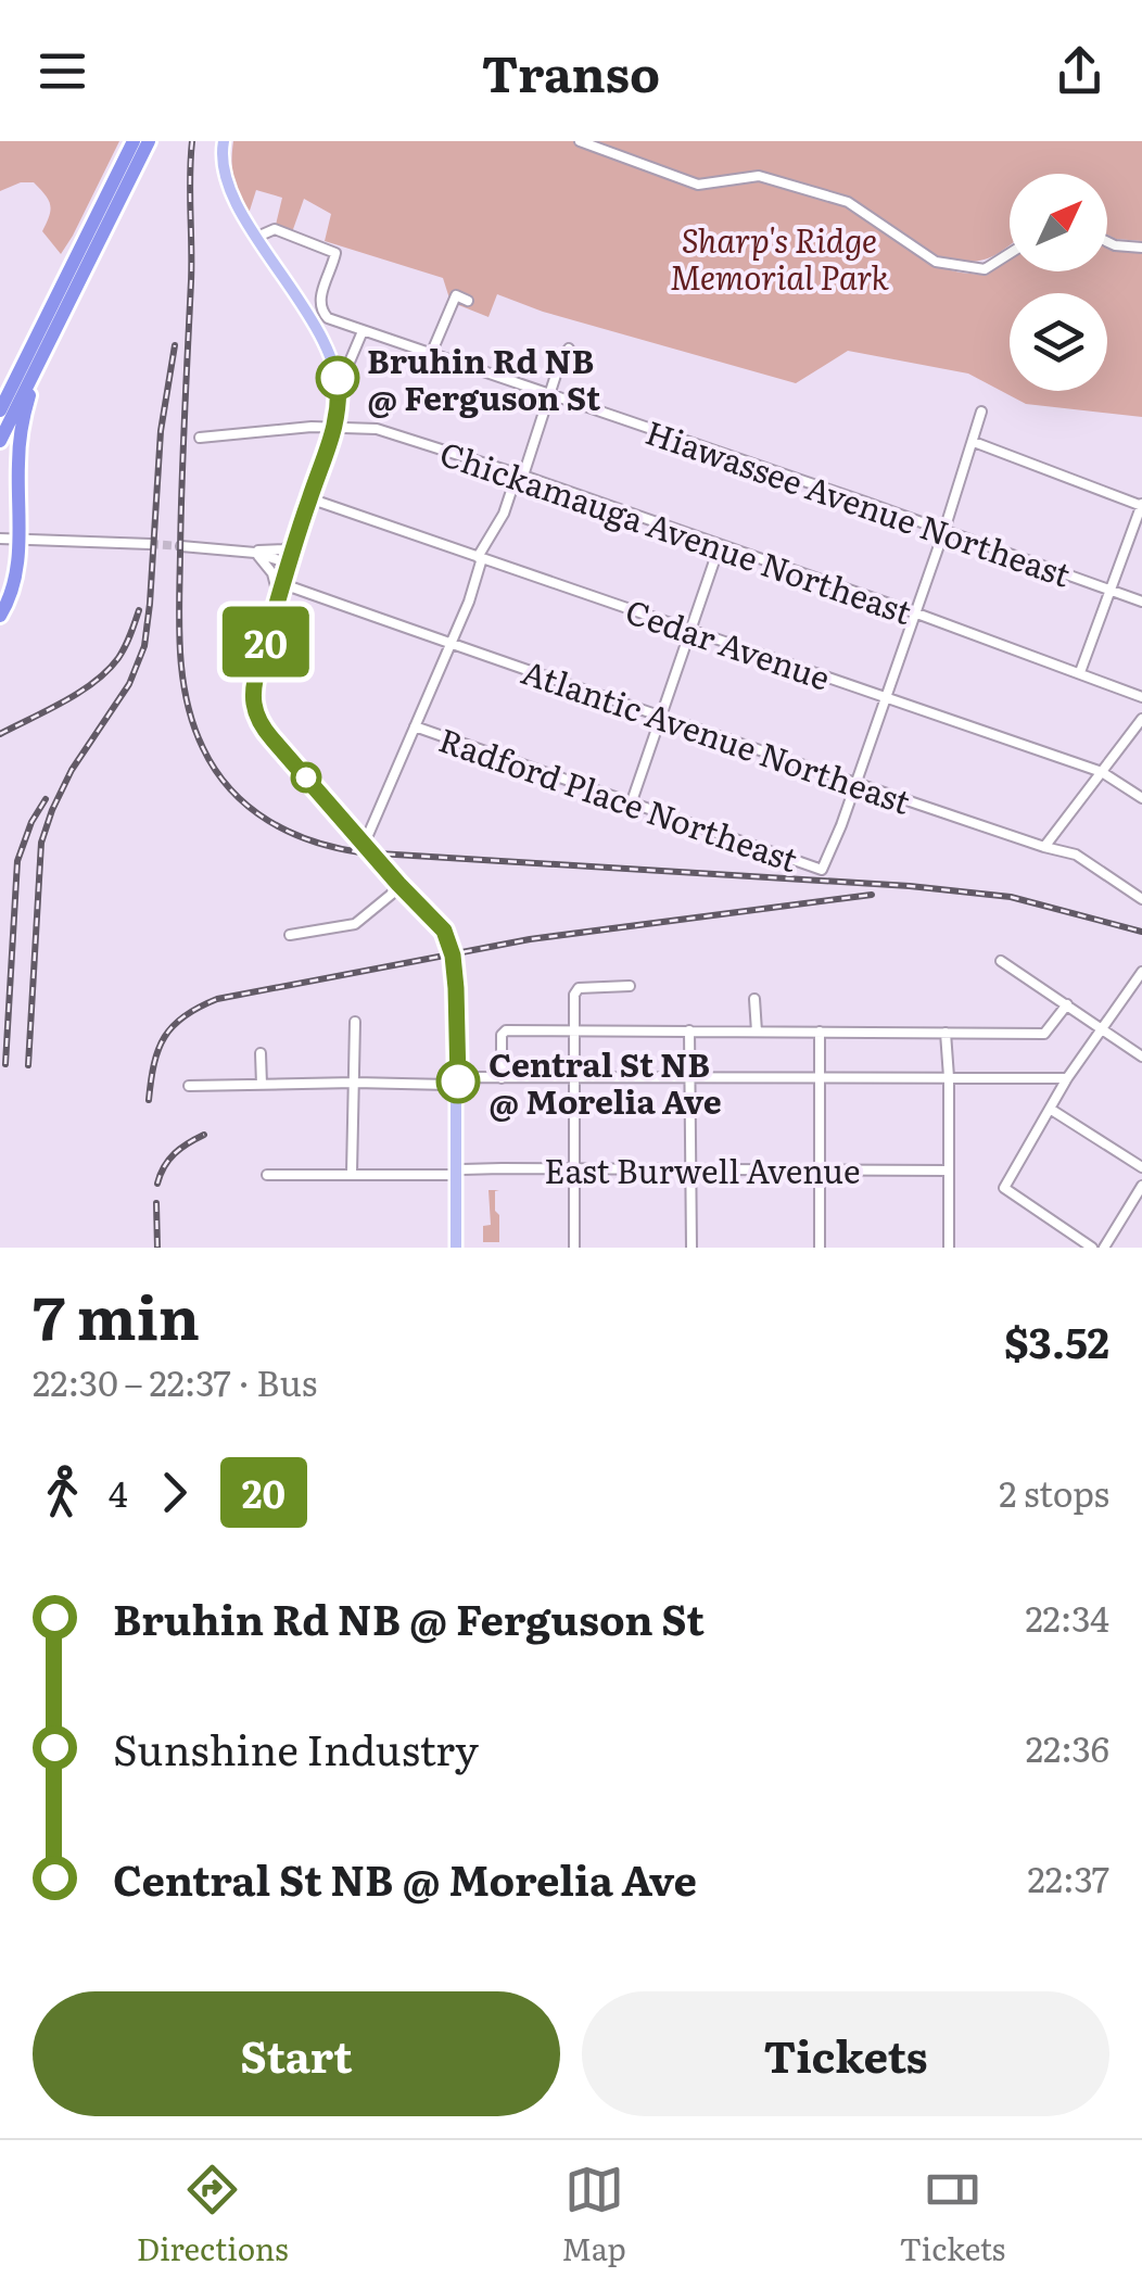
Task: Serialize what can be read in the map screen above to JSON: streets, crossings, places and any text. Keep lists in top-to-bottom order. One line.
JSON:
{"streets":{"street":["Hiawassee Avenue Northeast","Chickamauga Avenue Northeast","Cedar Avenue","Atlantic Avenue Northeast","Radford Place Northeast","East Burwell Avenue"]},"crossings":[["Atlantic Avenue Northeast","Radford Place Northeast"]],"parks":["Sharp's Ridge Memorial Park"],"places":["Bruhin Rd NB @ Ferguson St","Central St NB @ Morelia Ave"],"lines":["bus line 20"],"north":"top right","page":{"header":"Transo","on_map":"20","heading":["7 min","22:30 – 22:37 · Bus","$3.52"],"legs":["4","20","2 stops"],"list":[{"name":"Bruhin Rd NB @ Ferguson St","value":"22:34"},{"name":"Sunshine Industry","value":"22:36"},{"name":"Central St NB @ Morelia Ave","value":"22:37"}],"buttons":["Start","Tickets"],"tabs":["Directions","Map","Tickets"]}}
